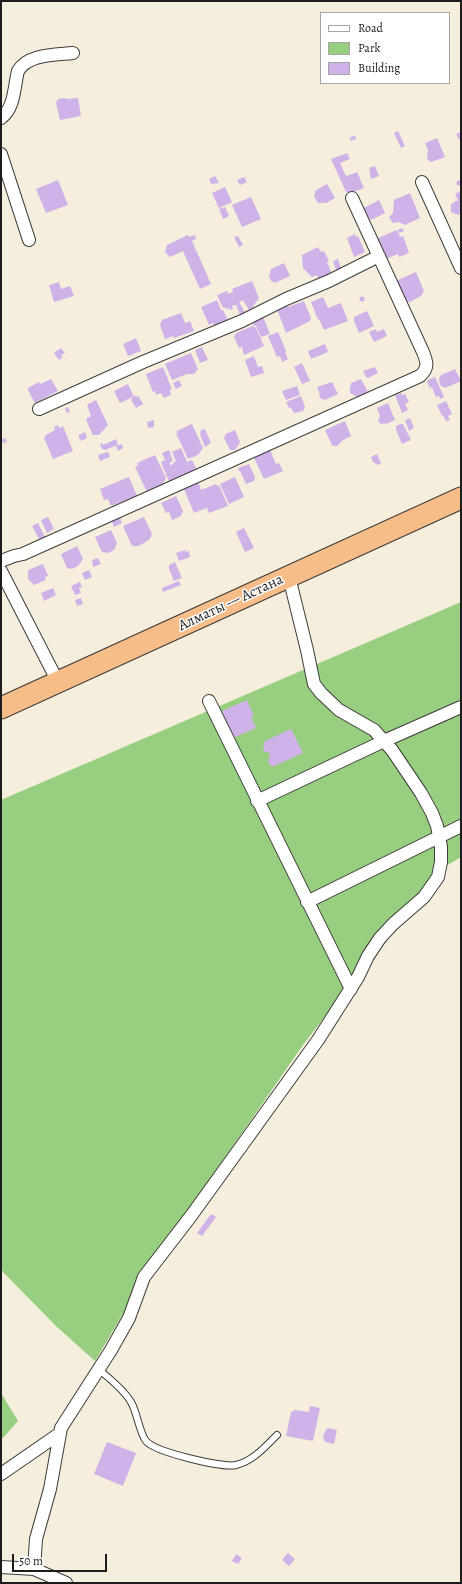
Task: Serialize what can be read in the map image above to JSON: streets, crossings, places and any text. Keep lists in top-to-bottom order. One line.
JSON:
{"streets":{"highway":["Алматы — Астана"]},"legend":["Road","Park","Building"],"scale_bar":"50 m"}
